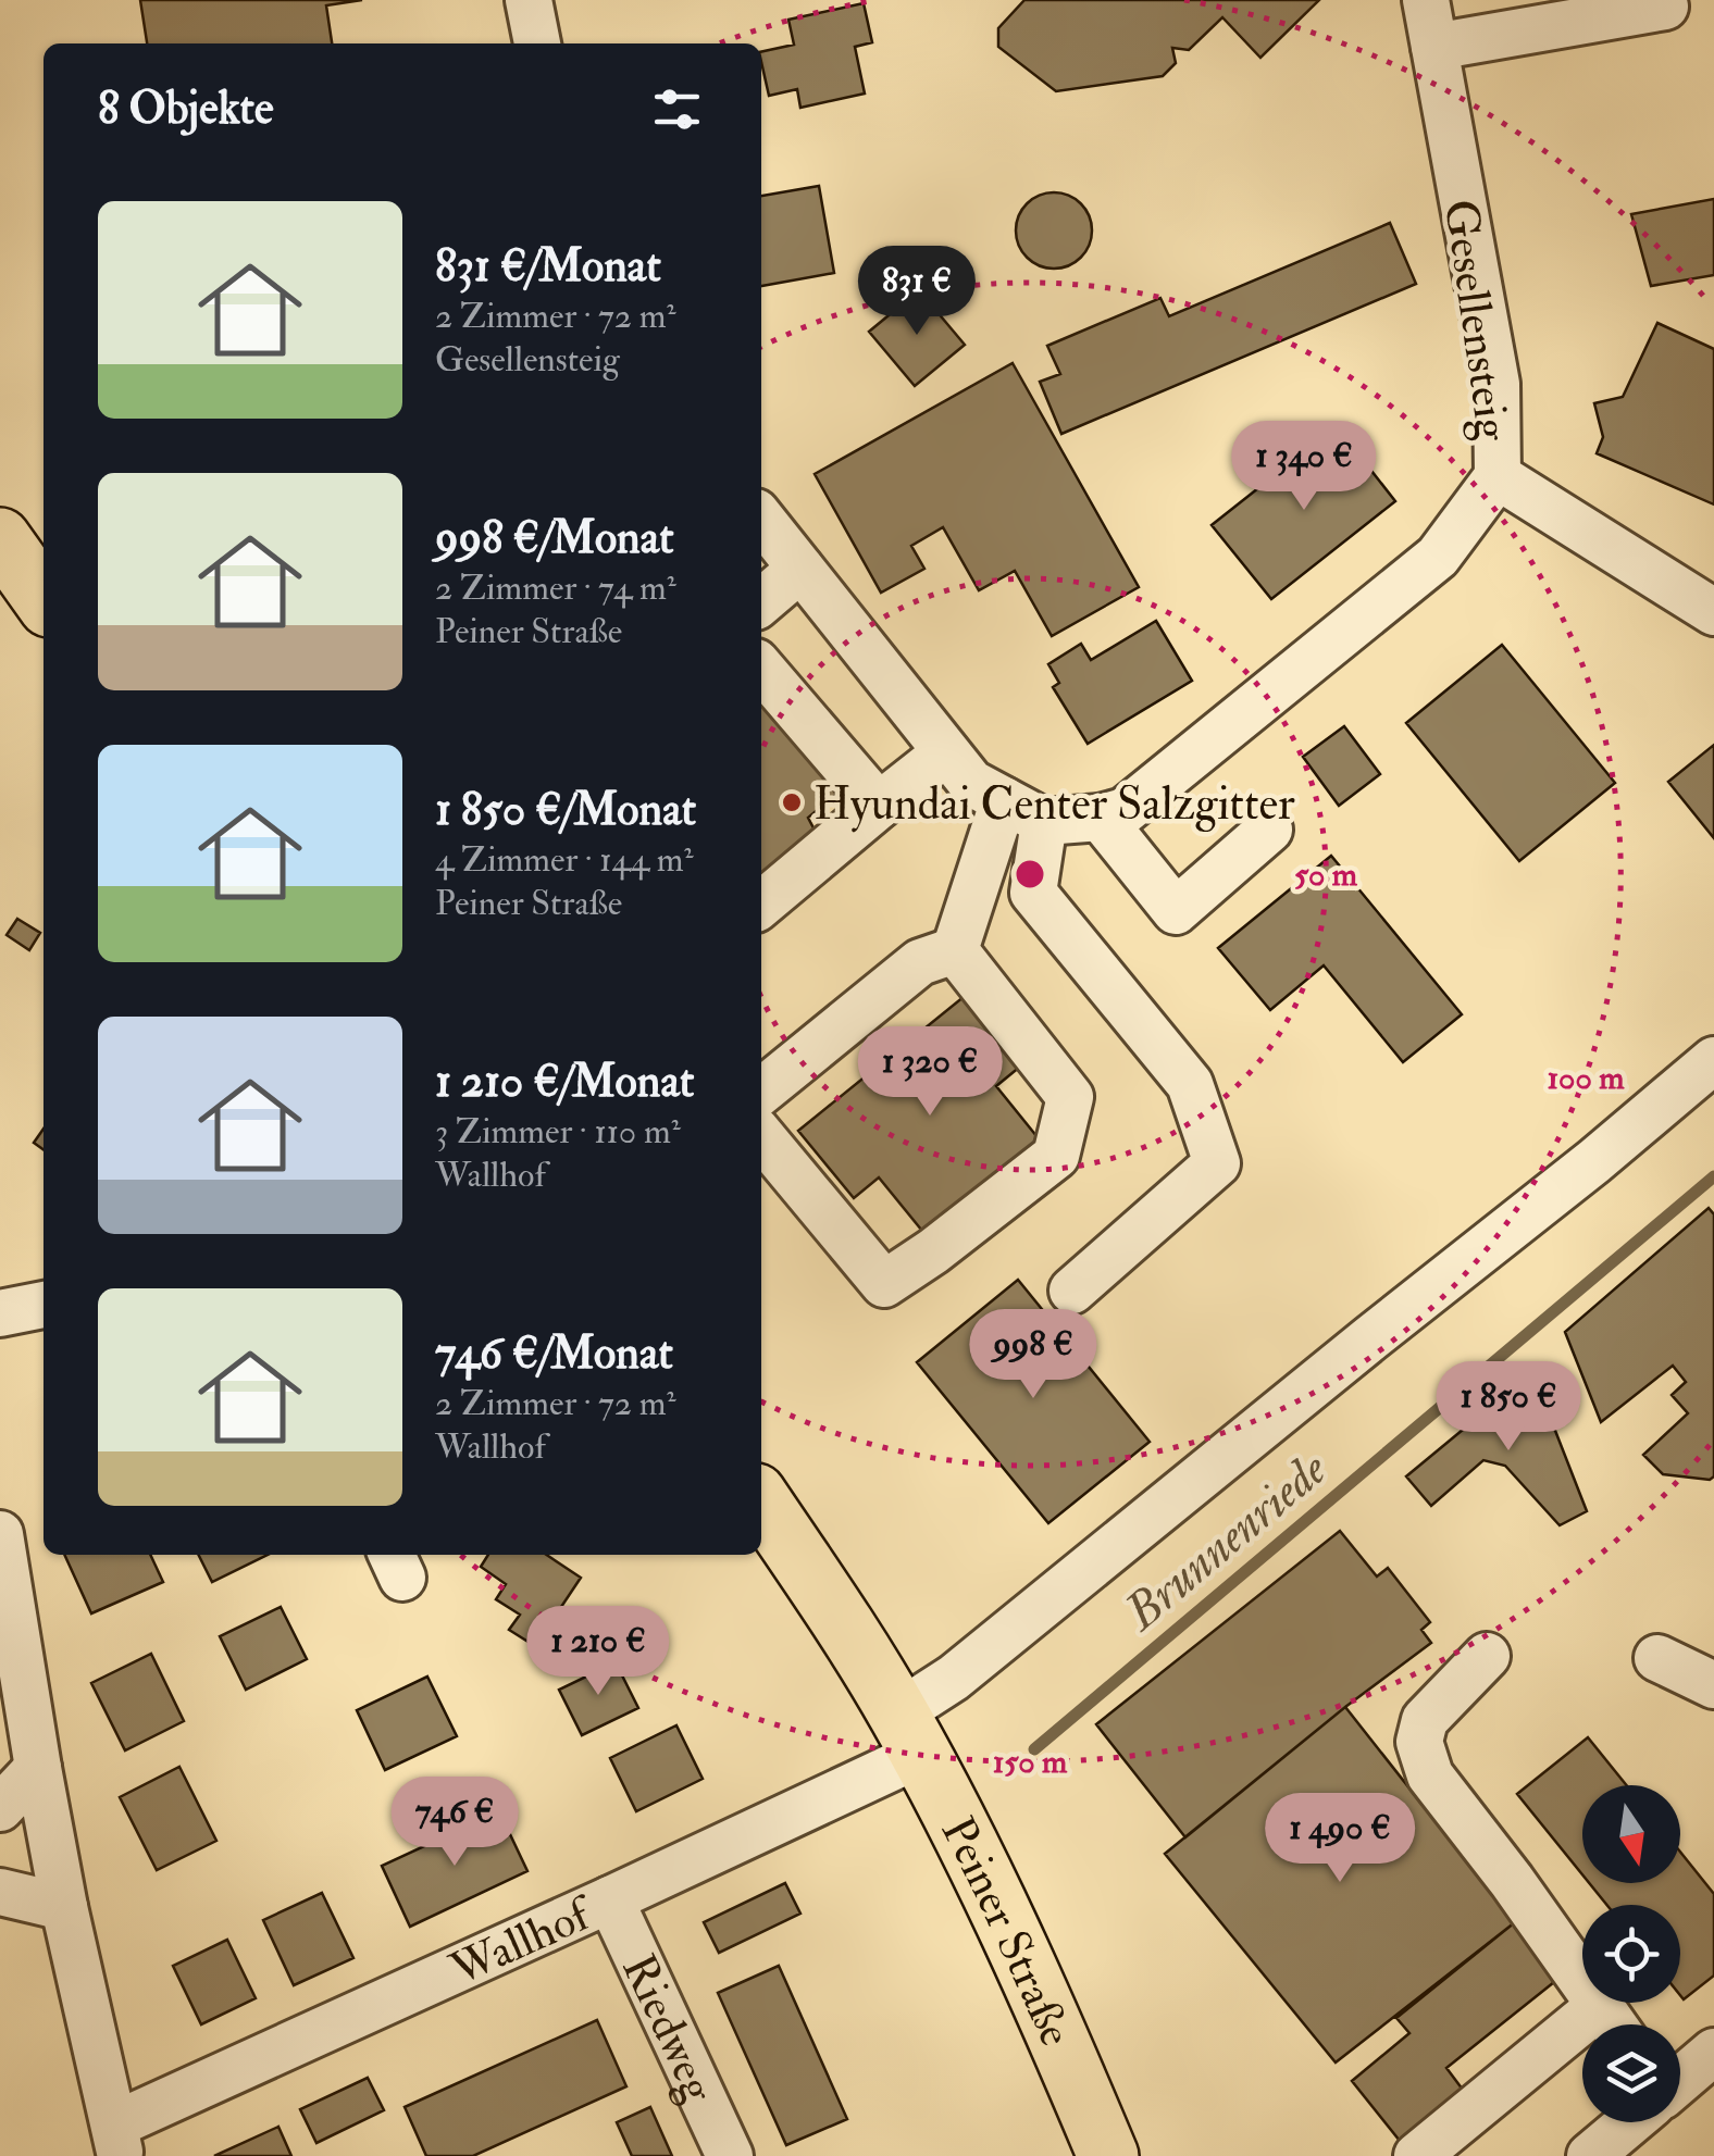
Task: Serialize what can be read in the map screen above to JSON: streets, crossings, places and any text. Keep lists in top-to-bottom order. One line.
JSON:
{"streets":{"main road":["Peiner Straße"],"street":["Gesellensteig","Wallhof","Riedweg"]},"crossings":[["Peiner Straße","Wallhof"],["Wallhof","Riedweg"]],"water":["Brunnenriede"],"places":["Hyundai Center Salzgitter"],"north":"bottom","page":{"heading":"8 Objekte","list":[{"name":"831 €/Monat","note":"2 Zimmer · 72 m² · Gesellensteig"},{"name":"998 €/Monat","note":"2 Zimmer · 74 m² · Peiner Straße"},{"name":"1 850 €/Monat","note":"4 Zimmer · 144 m² · Peiner Straße"},{"name":"1 210 €/Monat","note":"3 Zimmer · 110 m² · Wallhof"},{"name":"746 €/Monat","note":"2 Zimmer · 72 m² · Wallhof"}],"price":["831 €","1 340 €","1 320 €","998 €","1 850 €","1 210 €","746 €","1 490 €"]},"rings":["50 m","100 m","150 m"]}
